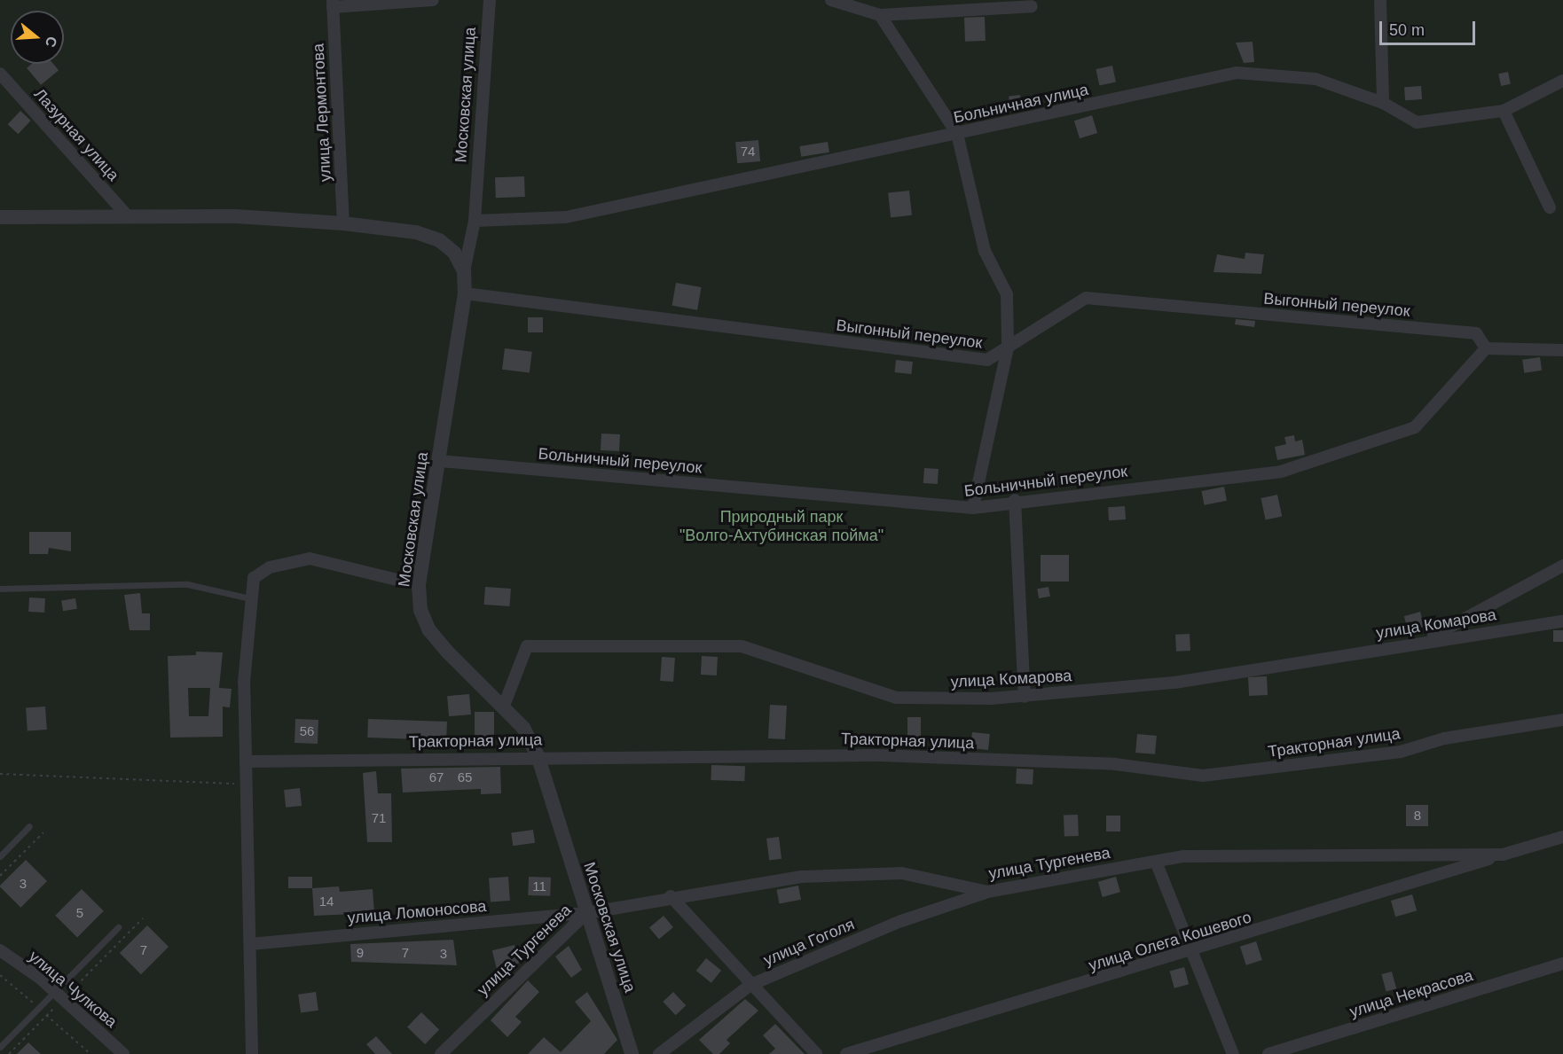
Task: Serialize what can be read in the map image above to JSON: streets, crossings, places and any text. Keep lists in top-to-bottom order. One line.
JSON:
{"streets":{"street":["Московская улица","Больничная улица","улица Лермонтова","Лазурная улица","Выгонный переулок","Больничный переулок","улица Комарова","Тракторная улица","улица Тургенева","улица Ломоносова","улица Олега Кошевого","улица Гоголя","улица Чулкова","улица Некрасова"]},"crossings":[["Московская улица","Больничная улица"],["Московская улица","Выгонный переулок"],["Московская улица","Больничный переулок"],["Московская улица","улица Комарова"],["Московская улица","Тракторная улица"],["Московская улица","улица Тургенева"],["Московская улица","улица Ломоносова"],["Выгонный переулок","Больничный переулок"],["улица Тургенева","улица Ломоносова"],["улица Тургенева","улица Олега Кошевого"],["улица Тургенева","улица Гоголя"]],"parks":["Природный парк \"Волго-Ахтубинская пойма\""],"house_numbers":["74","56","67","65","8","71","3","11","14","5","7","9","7","3"],"scale_bar":"50 m","north":"right"}
